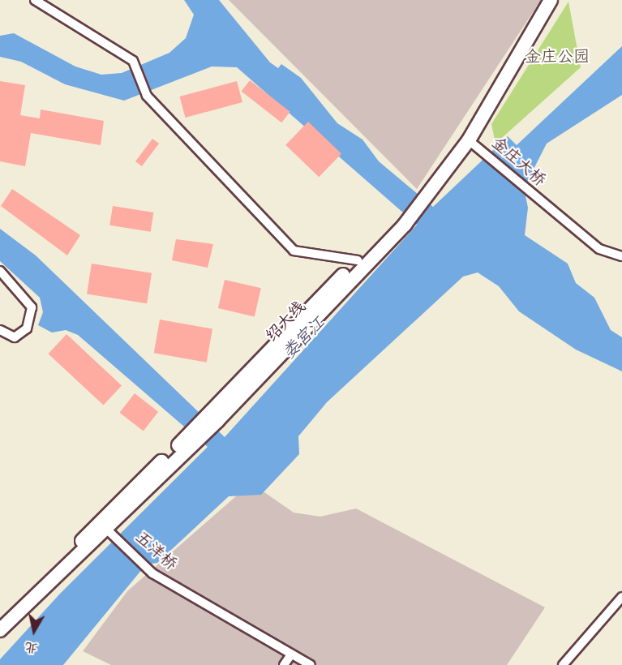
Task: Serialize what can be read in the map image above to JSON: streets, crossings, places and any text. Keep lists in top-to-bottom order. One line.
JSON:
{"streets":{"main road":["绍大线"],"street":["金庄大桥","五洋桥"]},"crossings":[["金庄大桥","绍大线"],["绍大线","五洋桥"]],"water":["娄宫江"],"parks":["金庄公园"],"north":"bottom"}
